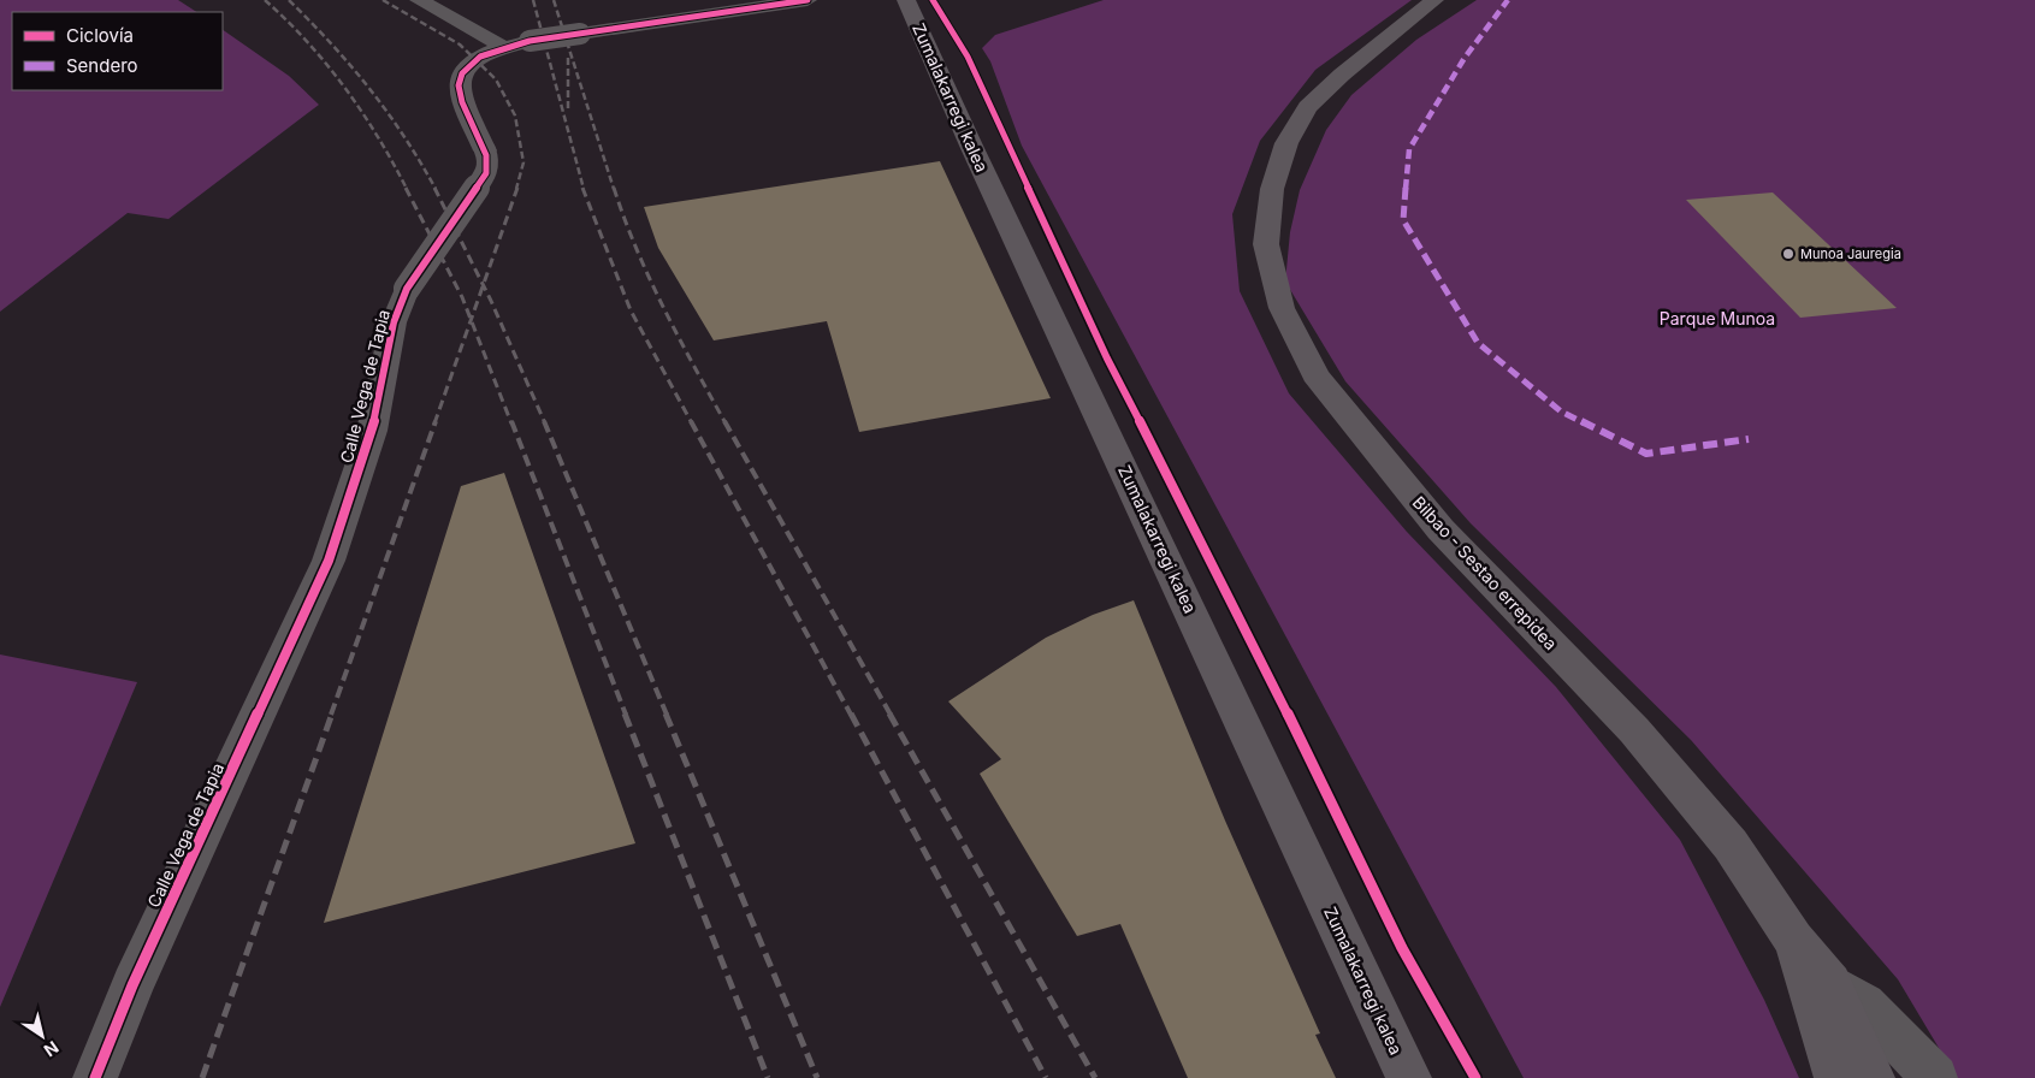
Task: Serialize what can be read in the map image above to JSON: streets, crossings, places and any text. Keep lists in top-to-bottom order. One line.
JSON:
{"streets":{"main road":["Zumalakarregi kalea","Bilbao - Sestao errepidea"],"street":["Calle Vega de Tapia"]},"parks":["Parque Munoa"],"places":["Munoa Jauregia"],"legend":["Ciclovía","Sendero"],"north":"bottom right"}
